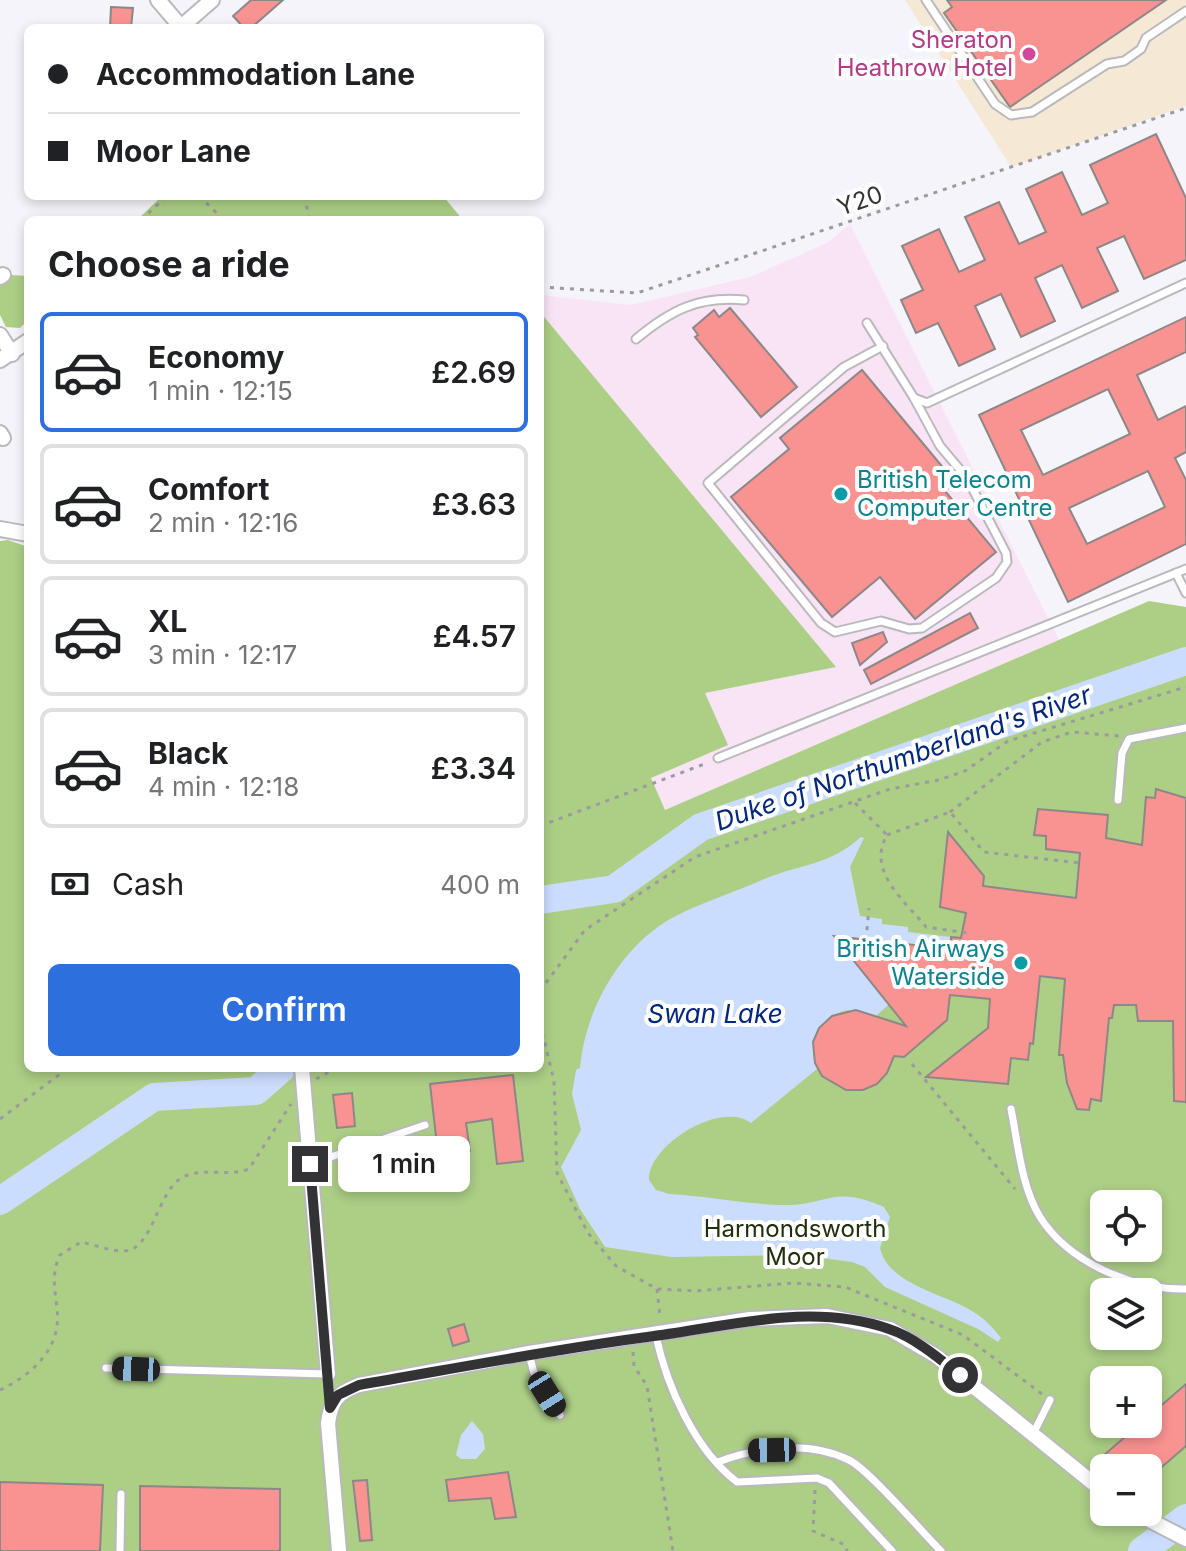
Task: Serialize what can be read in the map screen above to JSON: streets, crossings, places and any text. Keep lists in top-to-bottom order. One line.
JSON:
{"streets":{"path":["Y20"]},"water":["Duke of Northumberland's River","Swan Lake"],"parks":["Harmondsworth Moor"],"places":["Sheraton Heathrow Hotel","British Telecom Computer Centre","British Airways Waterside"],"page":{"banner":["Accommodation Lane","Moor Lane"],"heading":"Choose a ride","list":[{"name":"Economy","note":"1 min · 12:15","value":"£2.69"},{"name":"Comfort","note":"2 min · 12:16","value":"£3.63"},{"name":"XL","note":"3 min · 12:17","value":"£4.57"},{"name":"Black","note":"4 min · 12:18","value":"£3.34"}],"pay":["Cash","400 m"],"buttons":"Confirm","bubble":"1 min","map_buttons":["+","−"]}}
